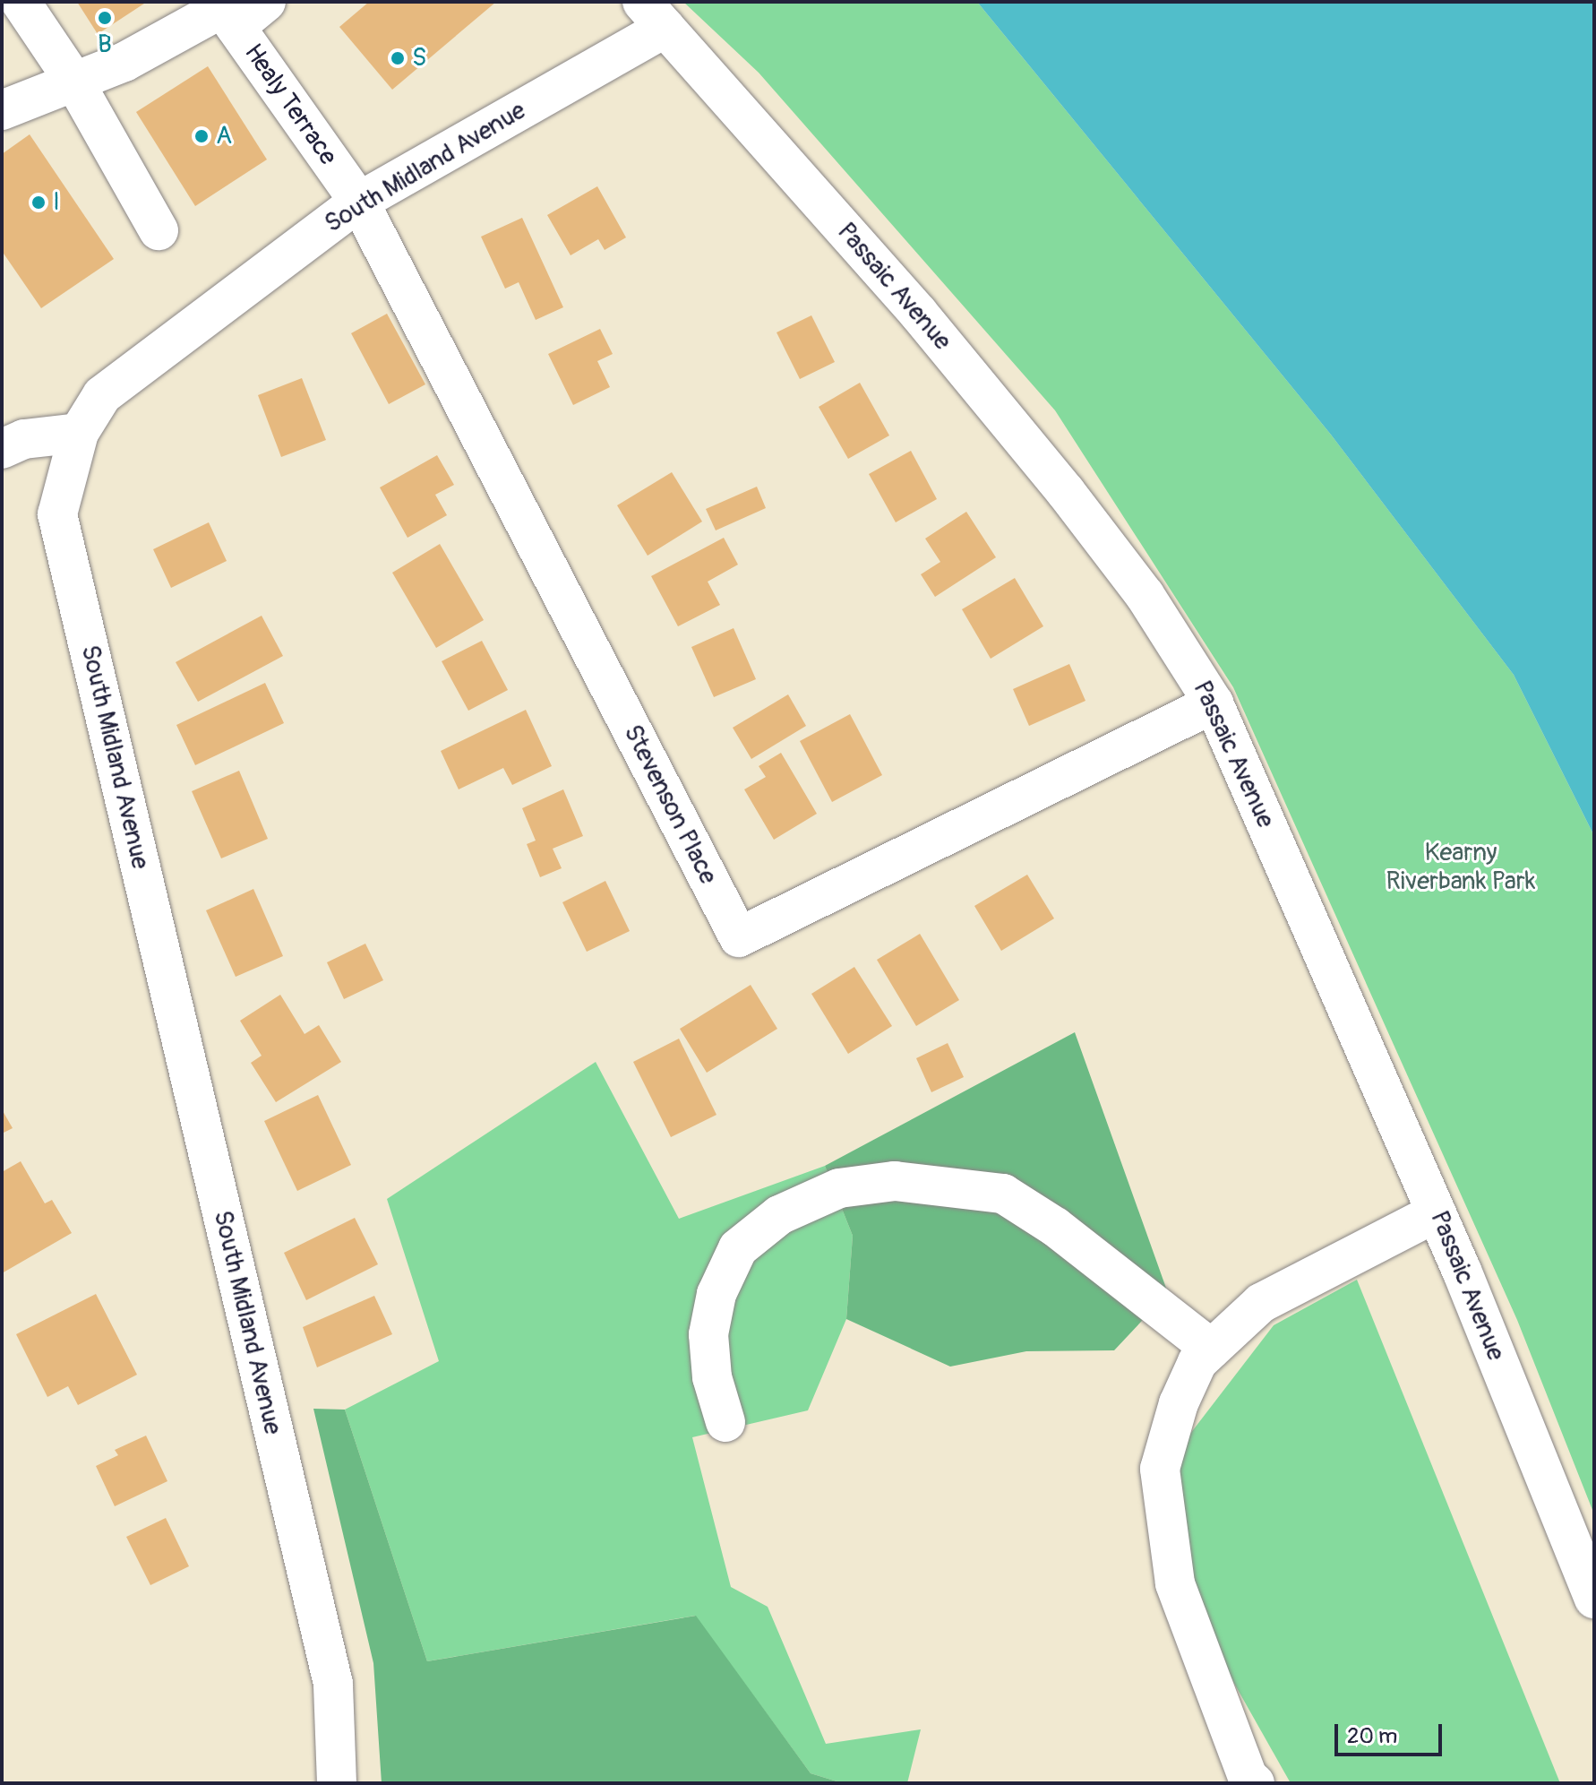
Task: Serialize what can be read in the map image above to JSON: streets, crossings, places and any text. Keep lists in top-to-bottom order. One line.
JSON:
{"streets":{"street":["Healy Terrace","South Midland Avenue","Passaic Avenue","Stevenson Place"]},"crossings":[["Healy Terrace","South Midland Avenue"],["Healy Terrace","Stevenson Place"],["South Midland Avenue","Passaic Avenue"],["South Midland Avenue","Stevenson Place"],["Passaic Avenue","Stevenson Place"]],"parks":["Kearny Riverbank Park"],"places":["B","S","A","I"],"scale_bar":"20 m"}
